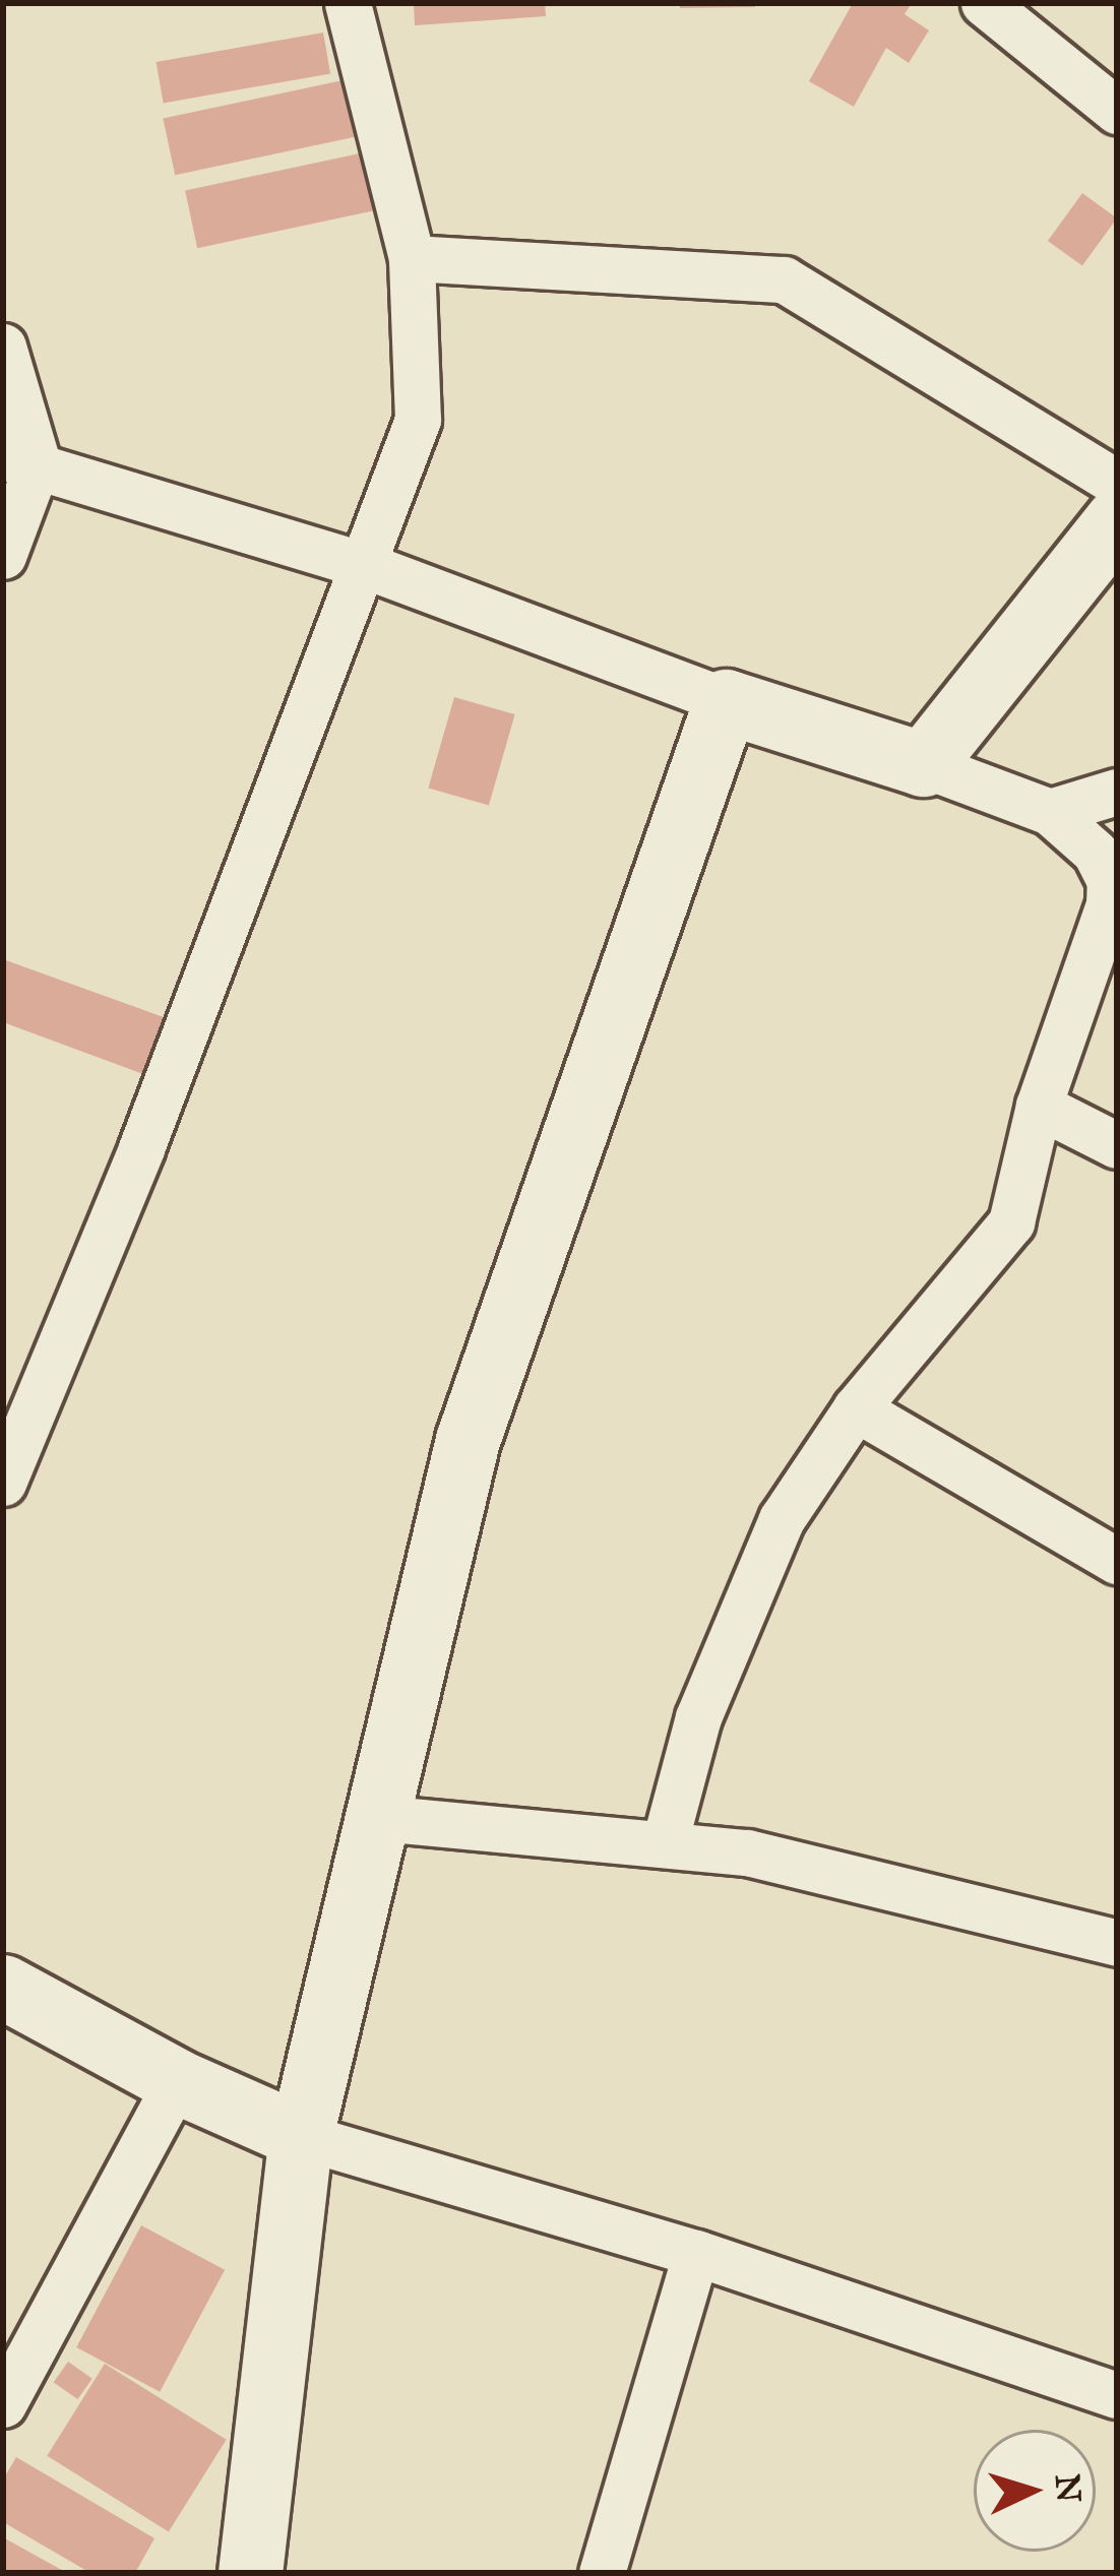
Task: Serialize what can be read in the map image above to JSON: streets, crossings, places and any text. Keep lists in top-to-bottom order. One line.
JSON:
{"north":"right"}
